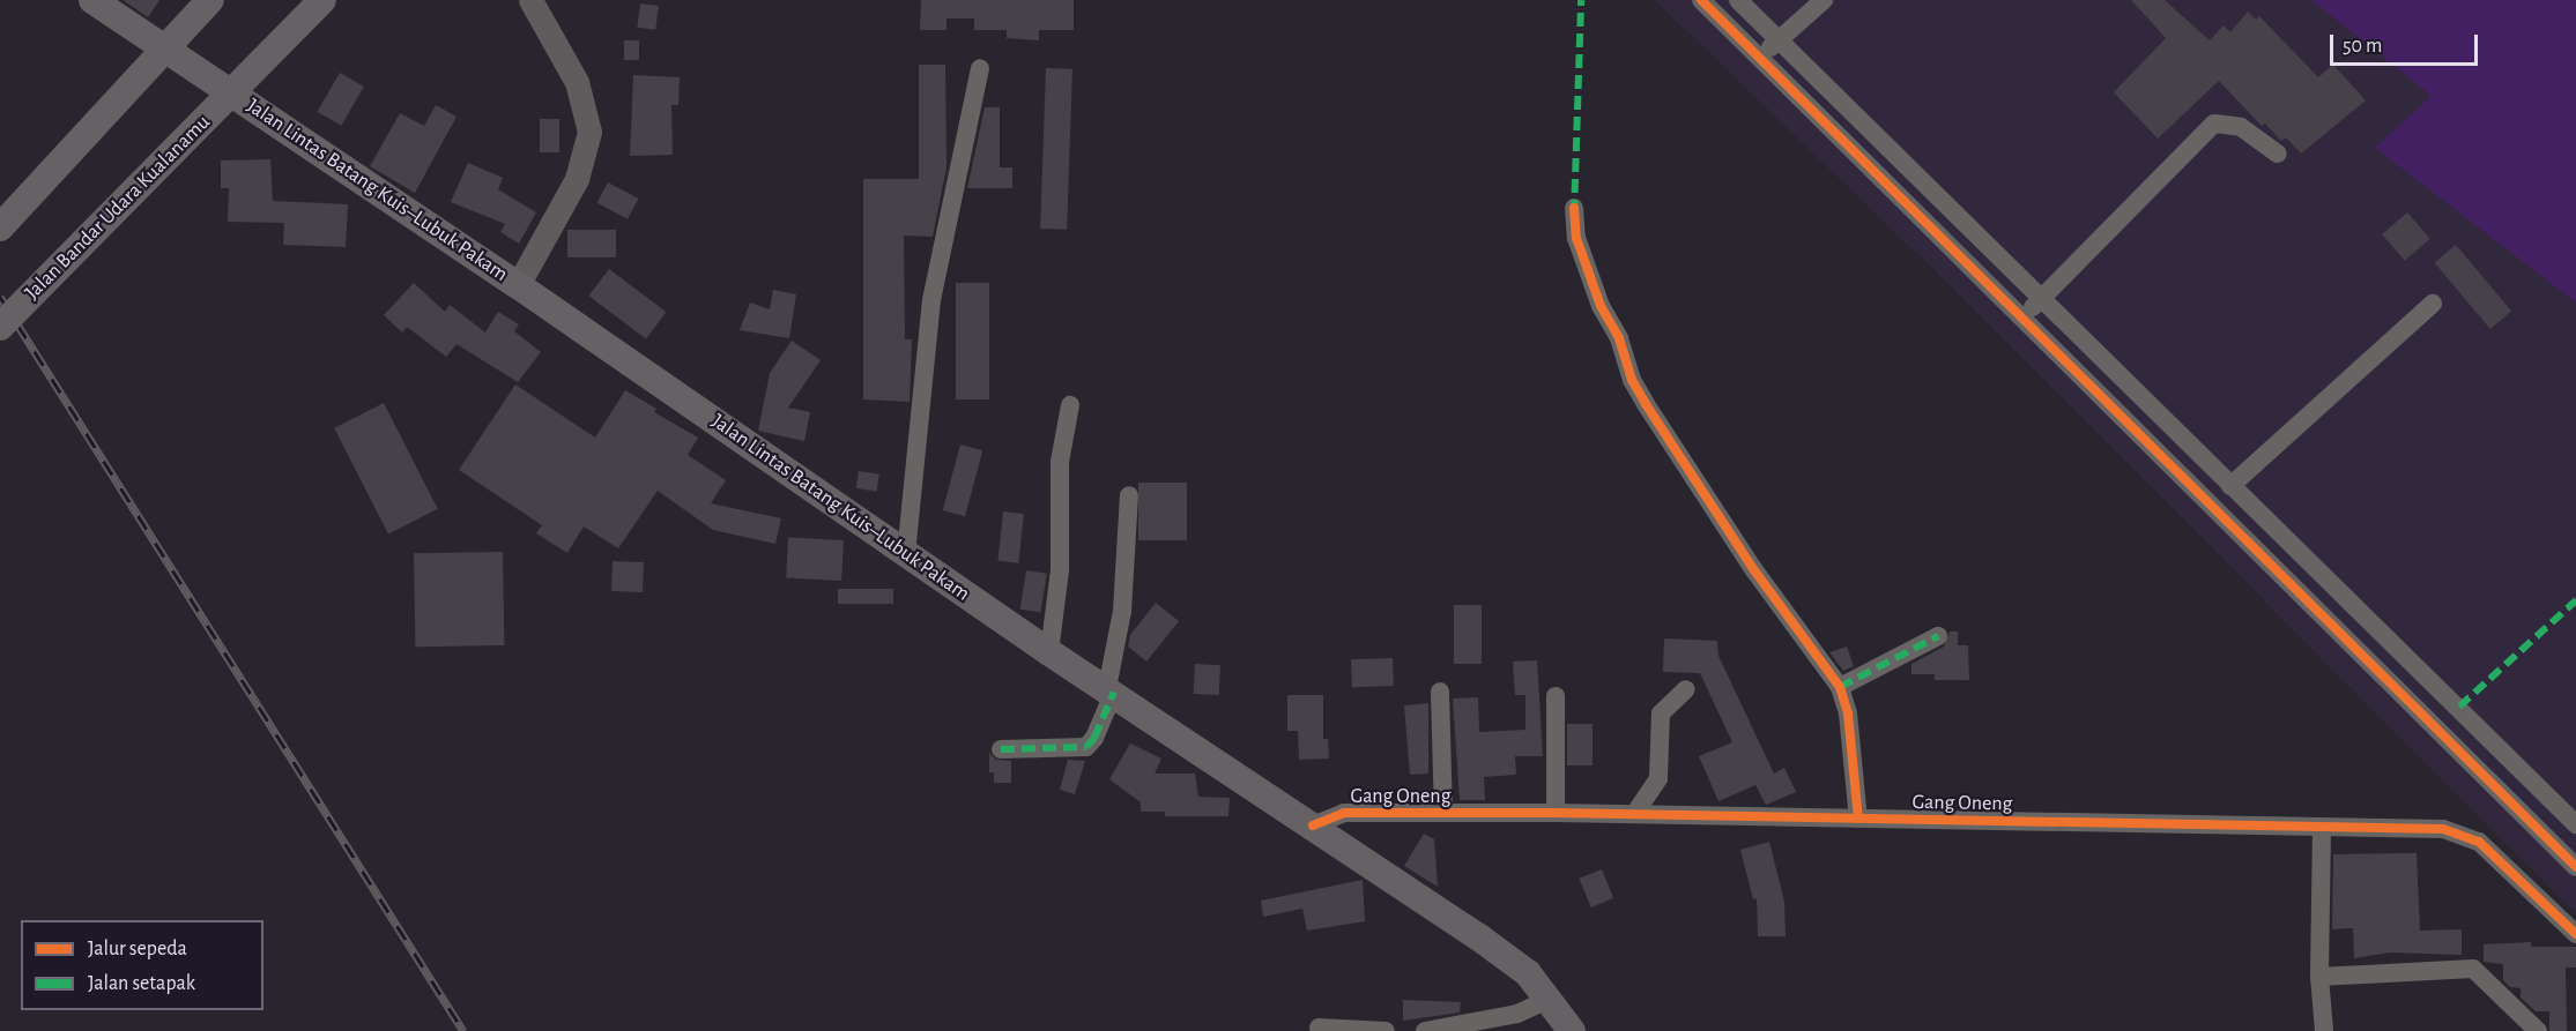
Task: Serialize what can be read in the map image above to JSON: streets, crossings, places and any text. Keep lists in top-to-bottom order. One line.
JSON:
{"streets":{"highway":["Jalan Lintas Batang Kuis–Lubuk Pakam","Jalan Bandar Udara Kualanamu"],"street":["Gang Oneng"]},"crossings":[["Jalan Lintas Batang Kuis–Lubuk Pakam","Gang Oneng"]],"legend":["Jalur sepeda","Jalan setapak"],"scale_bar":"50 m"}
